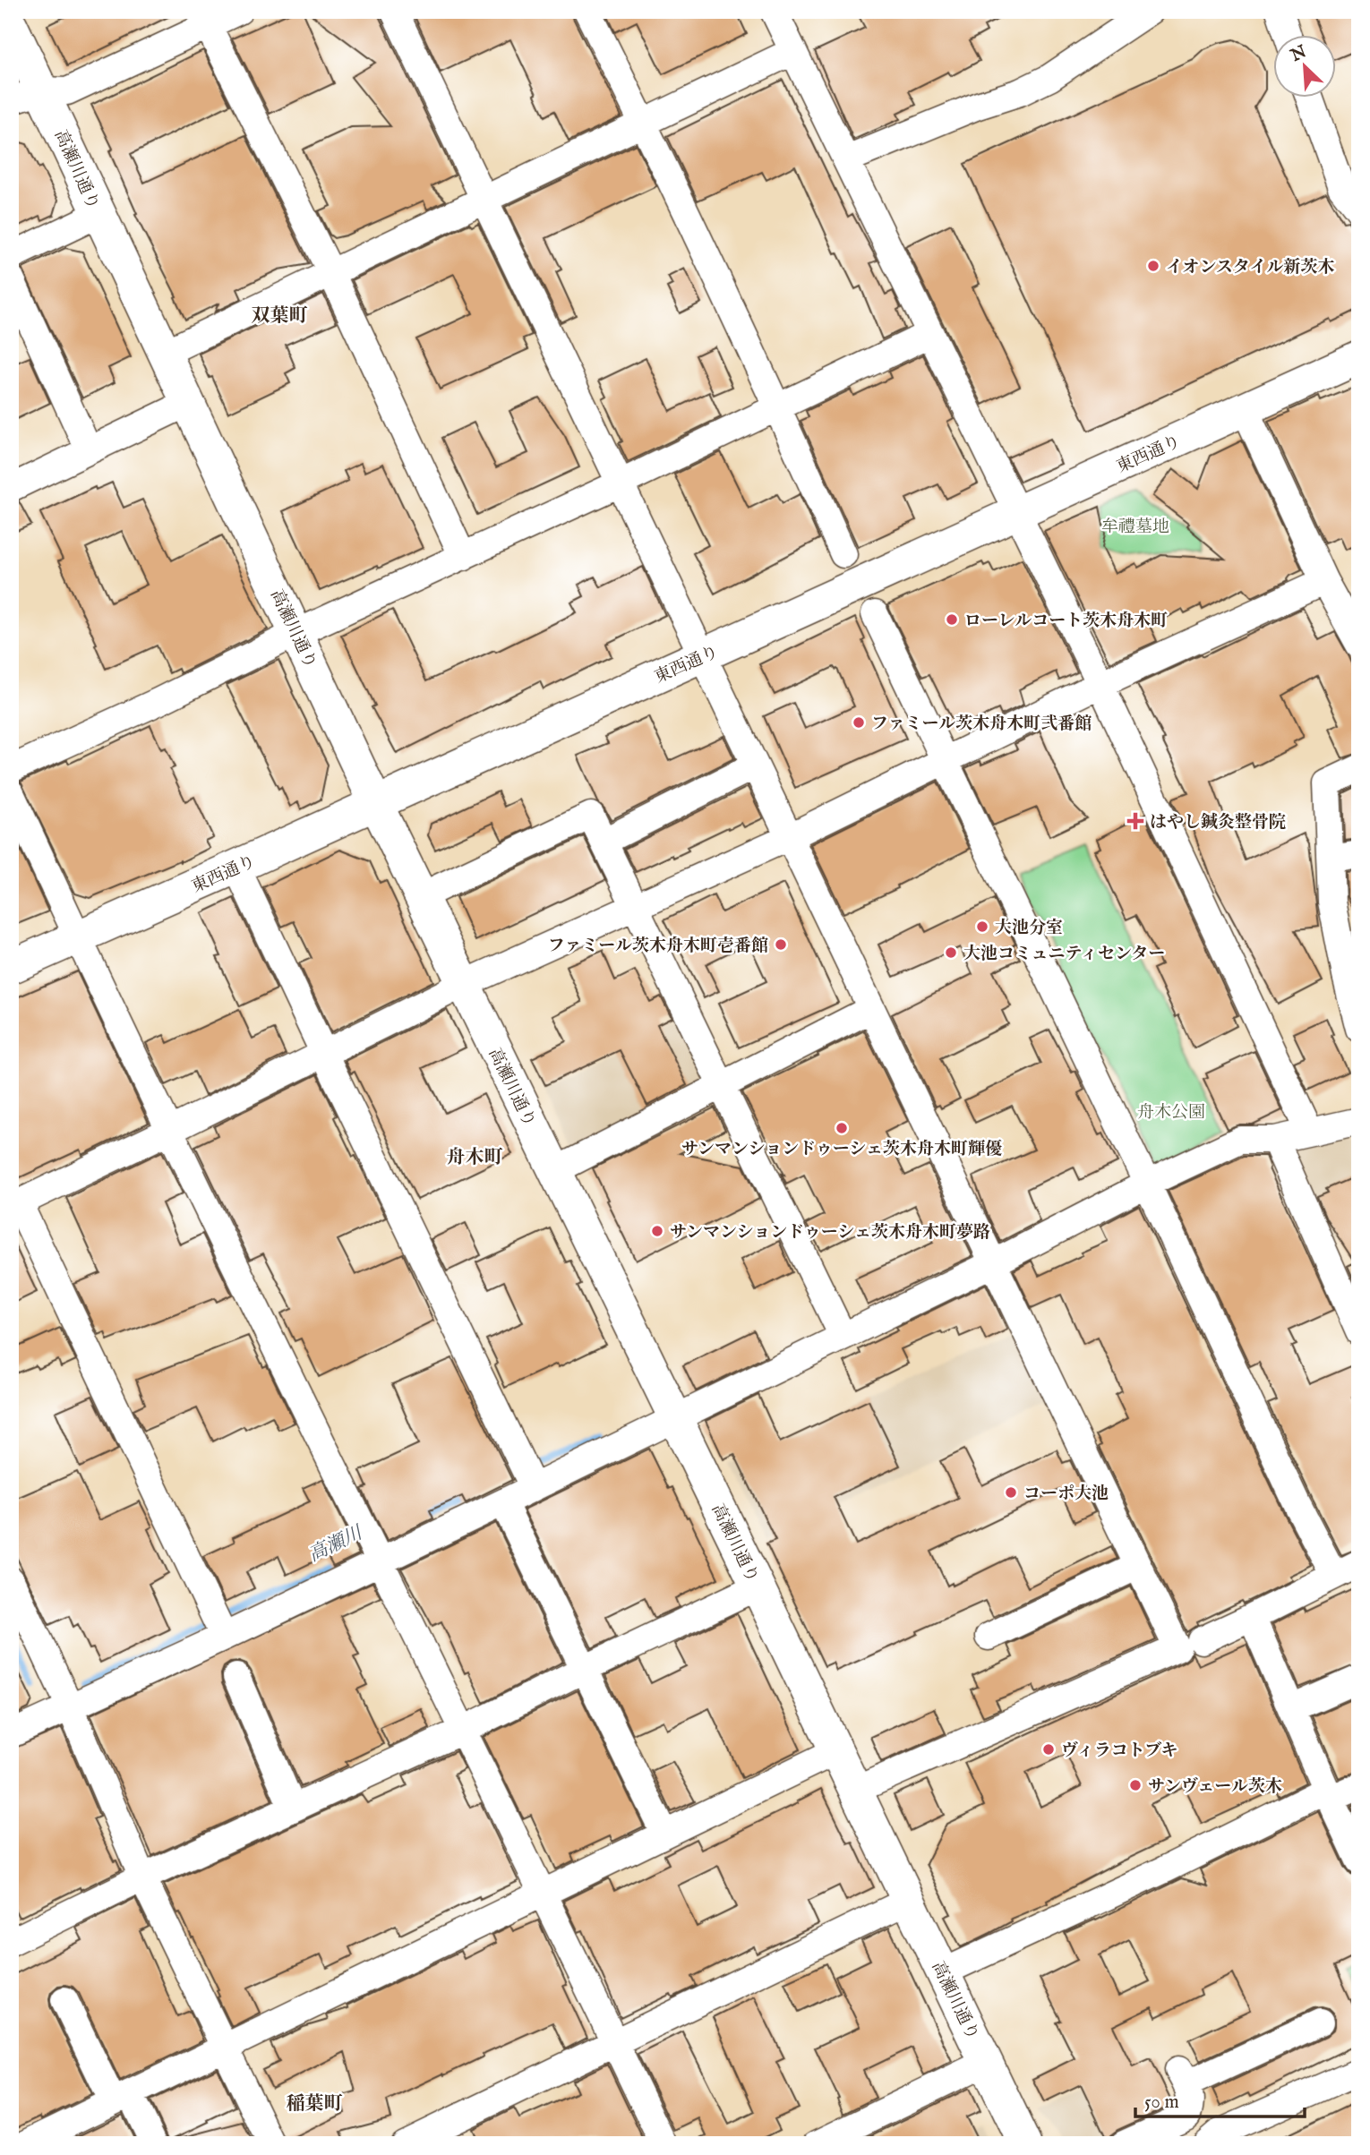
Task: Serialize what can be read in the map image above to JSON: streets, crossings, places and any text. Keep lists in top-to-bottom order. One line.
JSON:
{"streets":{"street":["高瀬川通り","東西通り"]},"crossings":[["高瀬川通り","東西通り"]],"districts":["双葉町","舟木町","稲葉町"],"water":["高瀬川"],"parks":["牟禮墓地","舟木公園"],"places":{"other":["イオンスタイル新茨木","ローレルコート茨木舟木町","ファミール茨木舟木町弐番館","大池分室","ファミール茨木舟木町壱番館","大池コミュニティセンター","サンマンションドゥーシェ茨木舟木町輝優","サンマンションドゥーシェ茨木舟木町夢路","コーポ大池","ヴィラコトブキ","サンヴェール茨木"],"health":["はやし鍼灸整骨院"]},"scale_bar":"50 m","north":"top left"}
